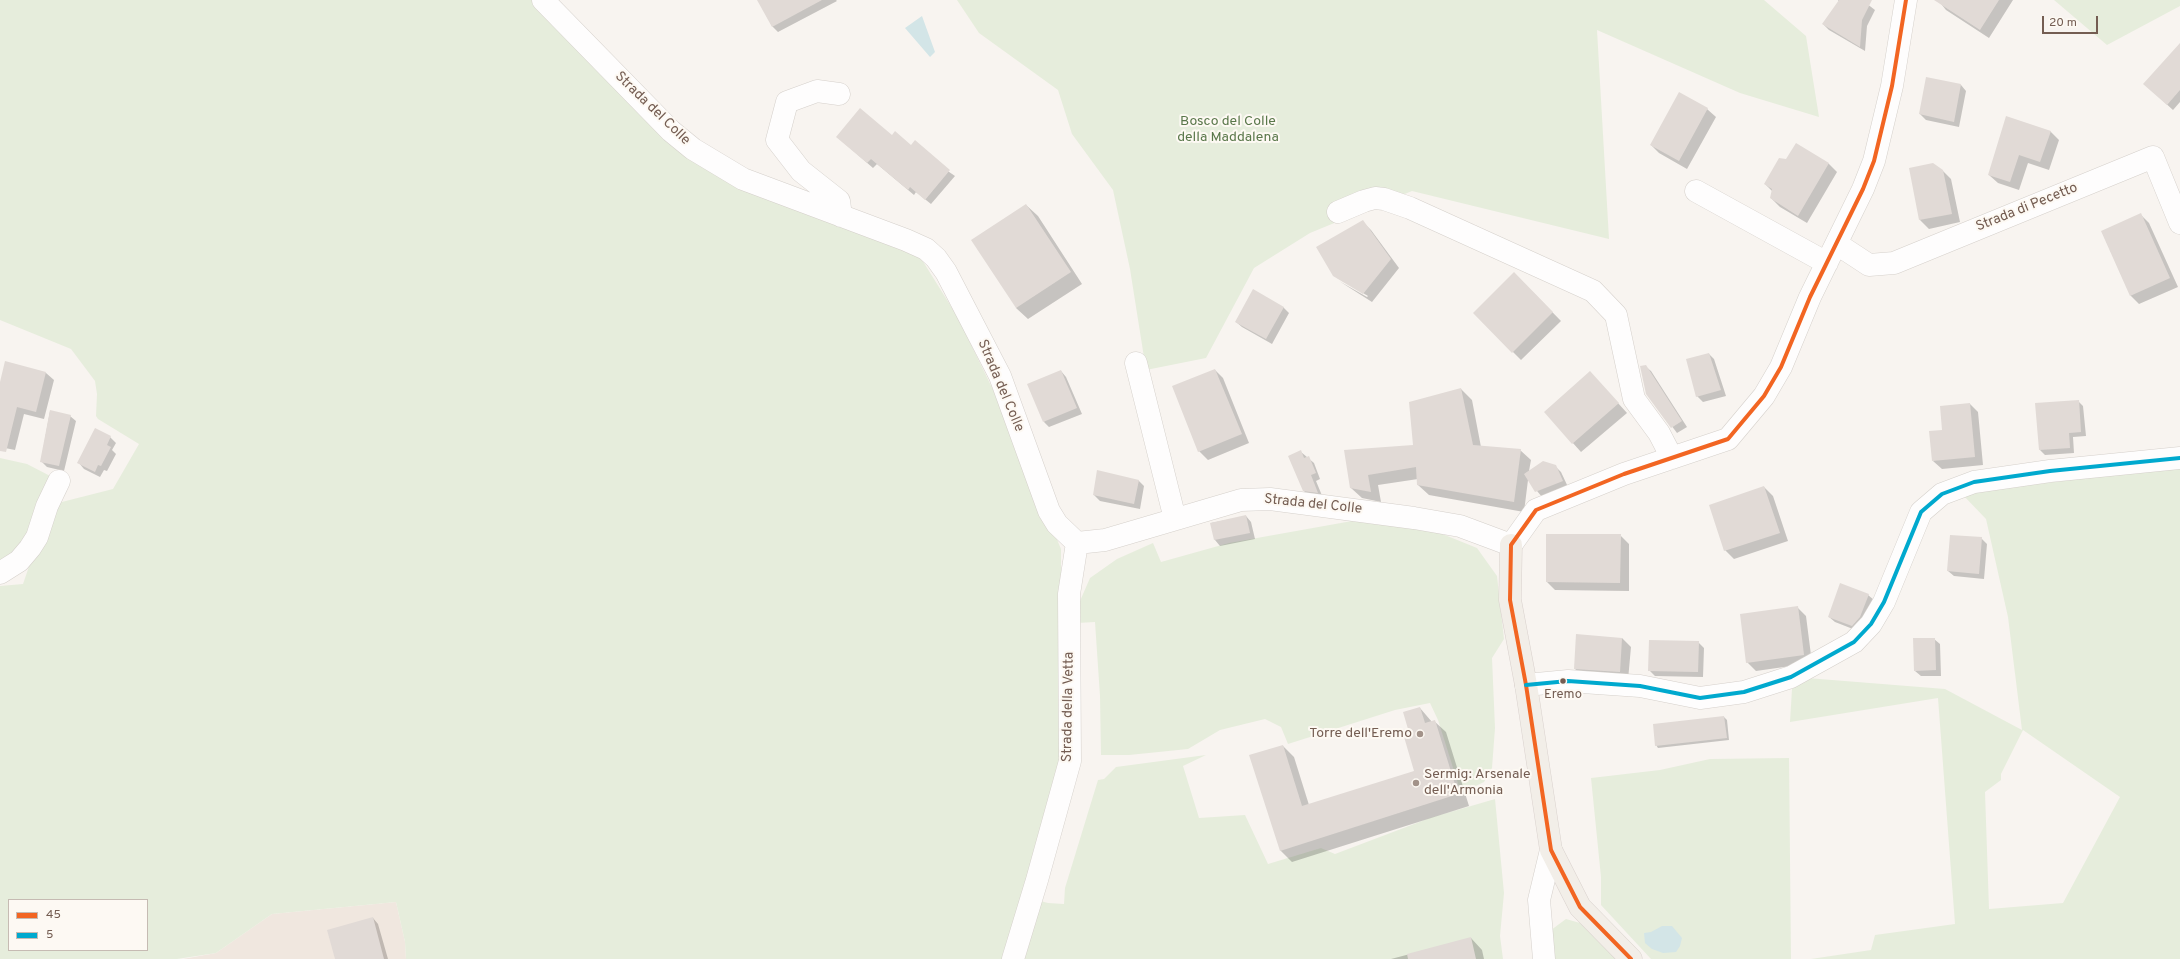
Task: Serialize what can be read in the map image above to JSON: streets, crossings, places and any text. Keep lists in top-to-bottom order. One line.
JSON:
{"streets":{"street":["Strada del Colle","Strada di Pecetto","Strada della Vetta"]},"crossings":[["Strada del Colle","Strada della Vetta"]],"parks":["Bosco del Colle della Maddalena"],"places":["Eremo","Torre dell'Eremo","Sermig: Arsenale dell'Armonia"],"lines":["transit line 45","transit line 5"],"legend":["45","5"],"scale_bar":"20 m"}
